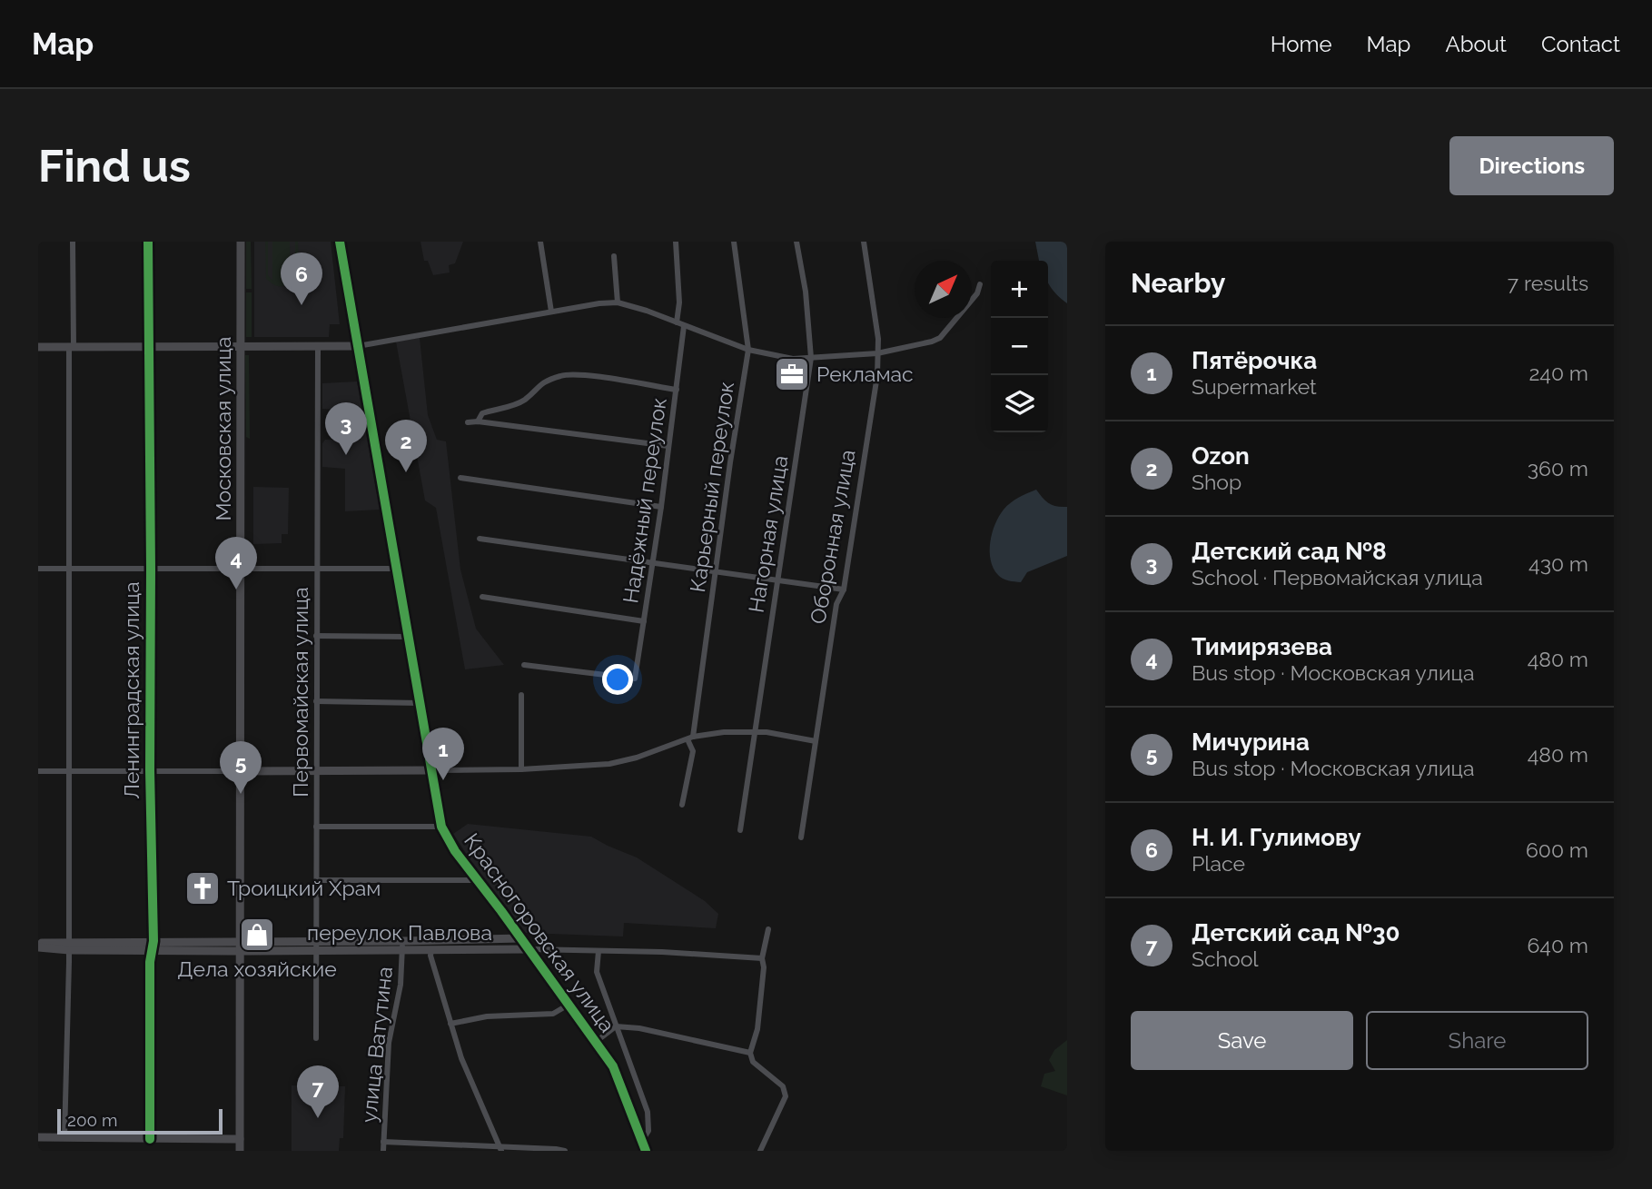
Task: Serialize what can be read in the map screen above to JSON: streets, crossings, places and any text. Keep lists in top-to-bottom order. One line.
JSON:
{"streets":{"street":["Московская улица","Карьерный переулок","Надёжный переулок","Нагорная улица","Оборонная улица","Ленинградская улица","Первомайская улица","переулок Павлова","Красногоровская улица","улица Ватутина"]},"crossings":[["Московская улица","переулок Павлова"],["Ленинградская улица","переулок Павлова"],["Первомайская улица","переулок Павлова"],["переулок Павлова","Красногоровская улица"],["переулок Павлова","улица Ватутина"]],"places":{"office":["Рекламас"],"church":["Троицкий Храм"],"shop":["Дела хозяйские"]},"scale_bar":"200 m","north":"top right","page":{"header":"Map","nav":["Home","Map","About","Contact"],"buttons":["Directions",["Save","Share"]],"title":"Find us","heading":["Nearby","7 results"],"pins":["6","3","2","4","1","5","7"],"map_buttons":["+","−"],"list":[{"mark":"1","name":"Пятёрочка","note":"Supermarket","value":"240 m"},{"mark":"2","name":"Ozon","note":"Shop","value":"360 m"},{"mark":"3","name":"Детский сад №8","note":"School · Первомайская улица","value":"430 m"},{"mark":"4","name":"Тимирязева","note":"Bus stop · Московская улица","value":"480 m"},{"mark":"5","name":"Мичурина","note":"Bus stop · Московская улица","value":"480 m"},{"mark":"6","name":"Н. И. Гулимову","note":"Place","value":"600 m"},{"mark":"7","name":"Детский сад №30","note":"School","value":"640 m"}],"scale":"200 m"}}
